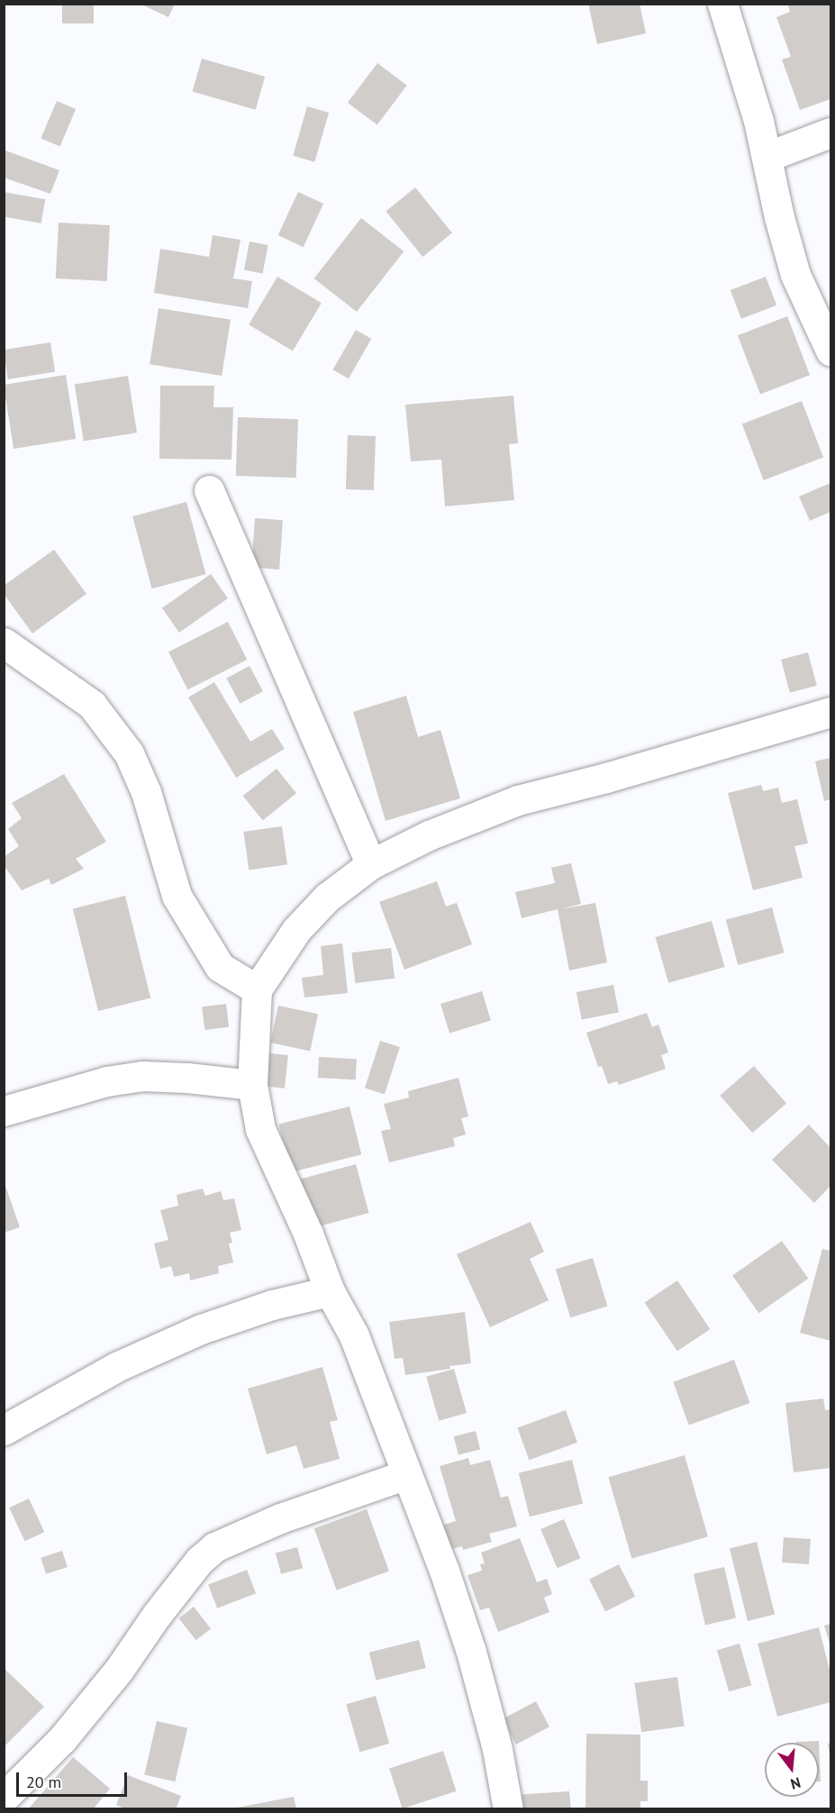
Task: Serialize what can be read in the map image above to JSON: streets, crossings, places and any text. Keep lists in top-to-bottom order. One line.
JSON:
{"scale_bar":"20 m","north":"bottom"}
